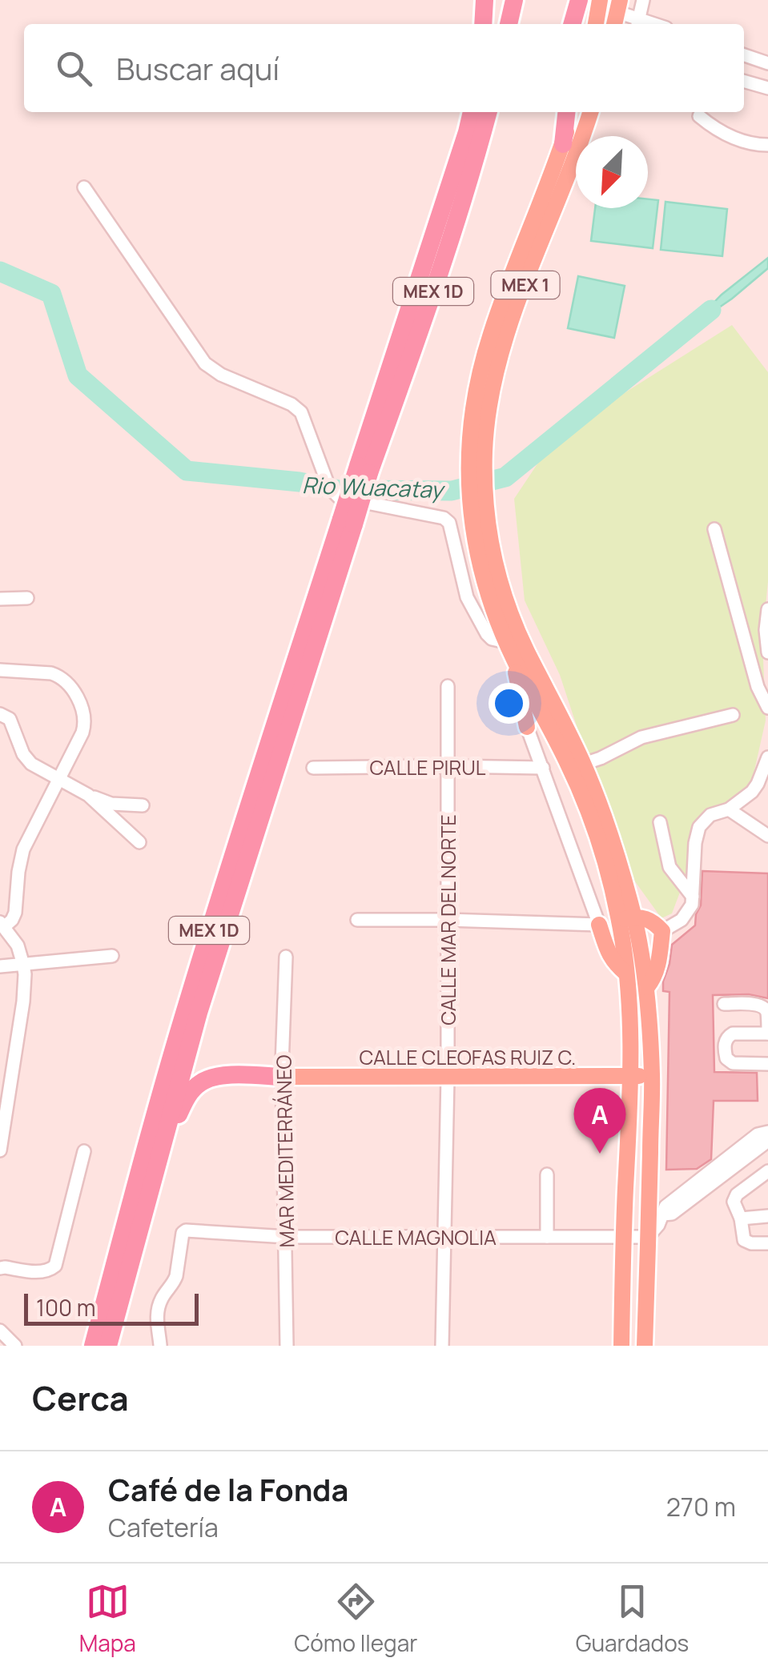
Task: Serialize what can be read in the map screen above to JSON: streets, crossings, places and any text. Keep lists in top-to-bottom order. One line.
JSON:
{"streets":{"highway":["MEX 1D"],"main road":["MEX 1","CALLE CLEOFAS RUIZ C."],"street":["CALLE PIRUL","CALLE MAR DEL NORTE","MAR MEDITERRÁNEO","CALLE MAGNOLIA"]},"crossings":[["MEX 1","CALLE CLEOFAS RUIZ C."],["MEX 1","CALLE MAGNOLIA"],["CALLE PIRUL","CALLE MAR DEL NORTE"],["CALLE MAR DEL NORTE","CALLE CLEOFAS RUIZ C."],["CALLE MAR DEL NORTE","CALLE MAGNOLIA"],["CALLE CLEOFAS RUIZ C.","MAR MEDITERRÁNEO"],["MAR MEDITERRÁNEO","CALLE MAGNOLIA"]],"water":["Rio Wuacatay"],"scale_bar":"100 m","north":"bottom left","page":{"search":"Buscar aquí","pins":"A","scale":"100 m","heading":"Cerca","list":[{"mark":"A","name":"Café de la Fonda","note":"Cafetería","value":"270 m"}],"nav":["Mapa","Cómo llegar","Guardados"]}}
